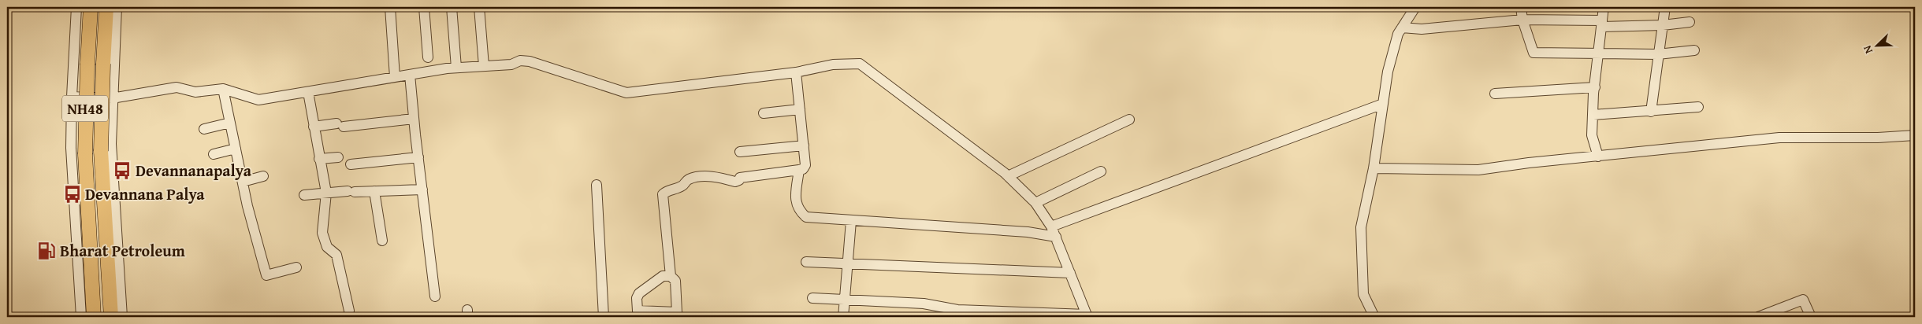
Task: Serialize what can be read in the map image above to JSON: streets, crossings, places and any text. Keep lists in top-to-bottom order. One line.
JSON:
{"streets":{"highway":["NH48"]},"places":{"bus stop":["Devannanapalya","Devannana Palya"],"fuel station":["Bharat Petroleum"]},"north":"bottom left"}
